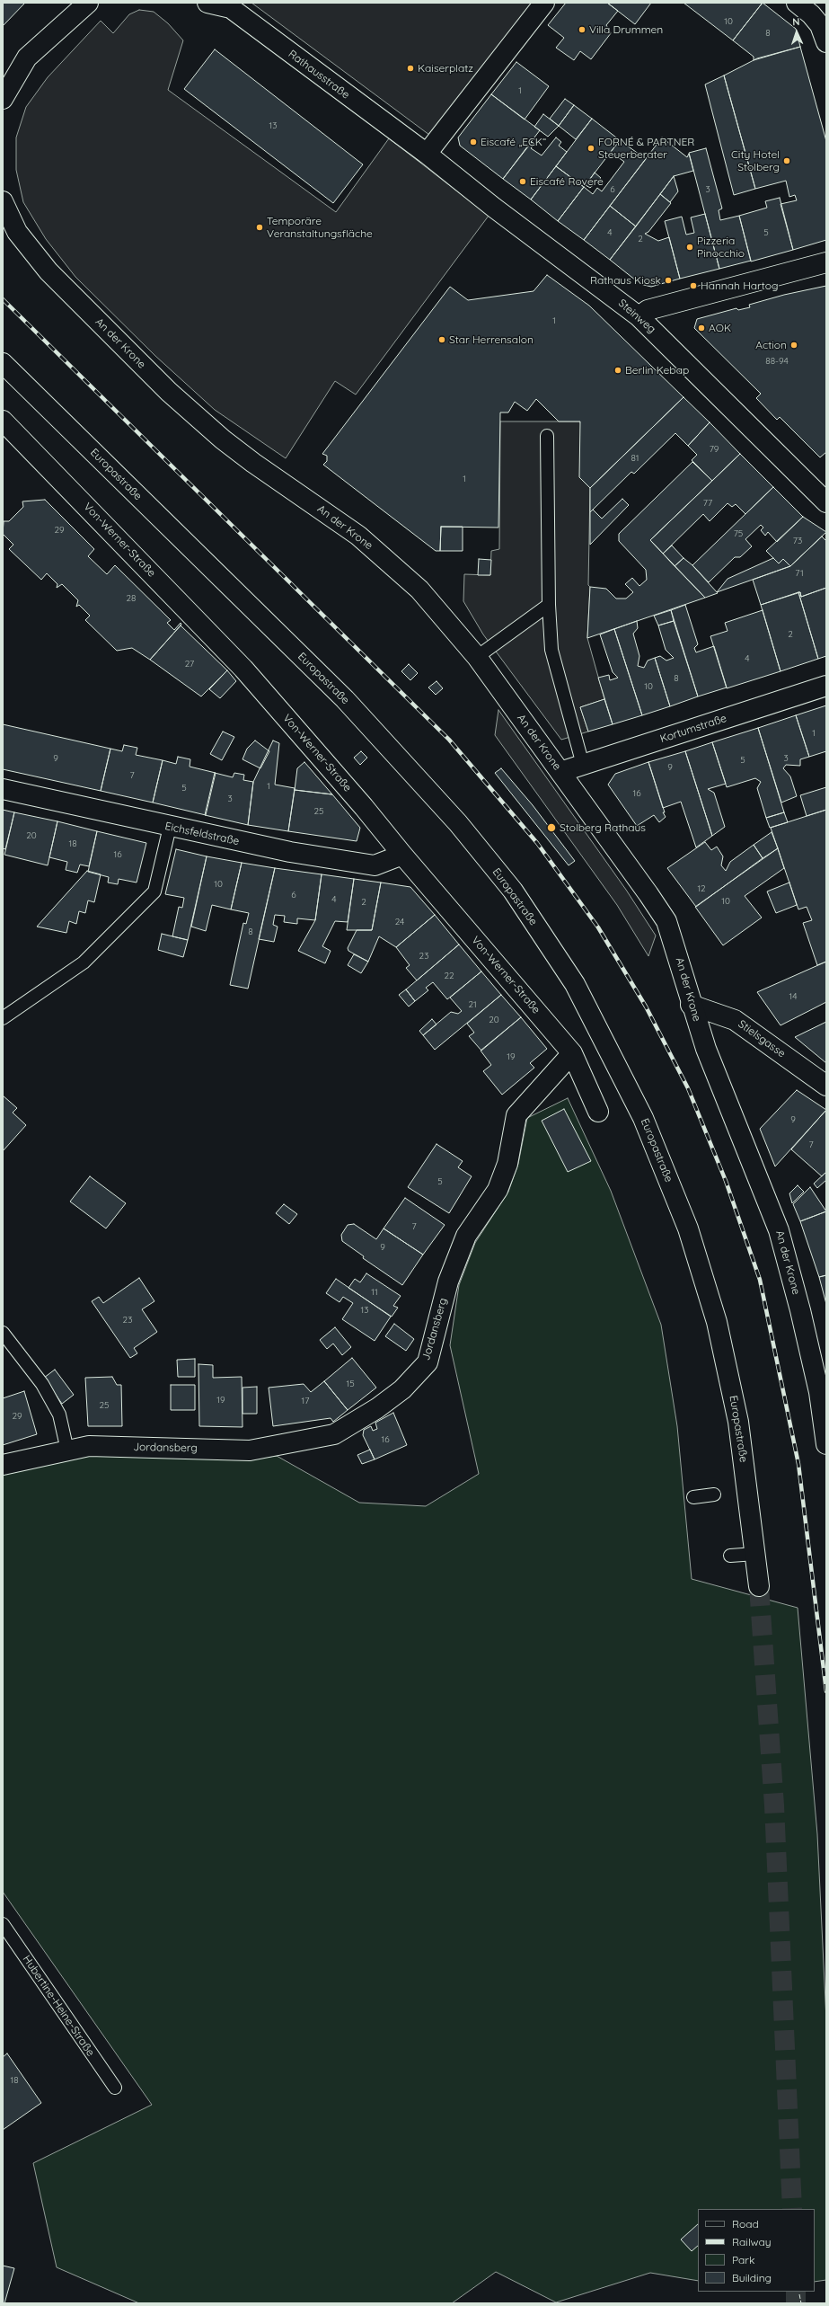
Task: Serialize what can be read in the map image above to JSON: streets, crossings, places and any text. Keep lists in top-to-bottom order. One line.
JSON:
{"streets":{"street":["Rathausstraße","Steinweg","An der Krone","Europastraße","Von-Werner-Straße","Kortumstraße","Eichsfeldstraße","Stielsgasse","Jordansberg"],"lane":["Hubertine-Heine-Straße"]},"crossings":[["Rathausstraße","Steinweg"],["An der Krone","Kortumstraße"],["An der Krone","Stielsgasse"],["Von-Werner-Straße","Eichsfeldstraße"],["Von-Werner-Straße","Jordansberg"]],"places":["Villa Drummen","Kaiserplatz","Eiscafé „ECK“","FORNÉ & PARTNER Steuerberater","City Hotel Stolberg","Eiscafé Rovere","Temporäre Veranstaltungsfläche","Pizzeria Pinocchio","Rathaus Kiosk","Hannah Hartog","AOK","Star Herrensalon","Action","Berlin Kebap","Stolberg Rathaus"],"house_numbers":["10","8","1","13","6","3","4","5","2","1","88-94","79","81","1","77","29","75","73","71","28","2","4","27","8","10","1","9","3","5","9","7","1","5","16","3","25","20","18","16","10","12","6","4","10","2","24","8","23","22","14","21","20","19","9","7","5","7","9","11","13","23","15","19","17","25","29","16","18"],"legend":["Road","Railway","Park","Building"],"north":"top"}
